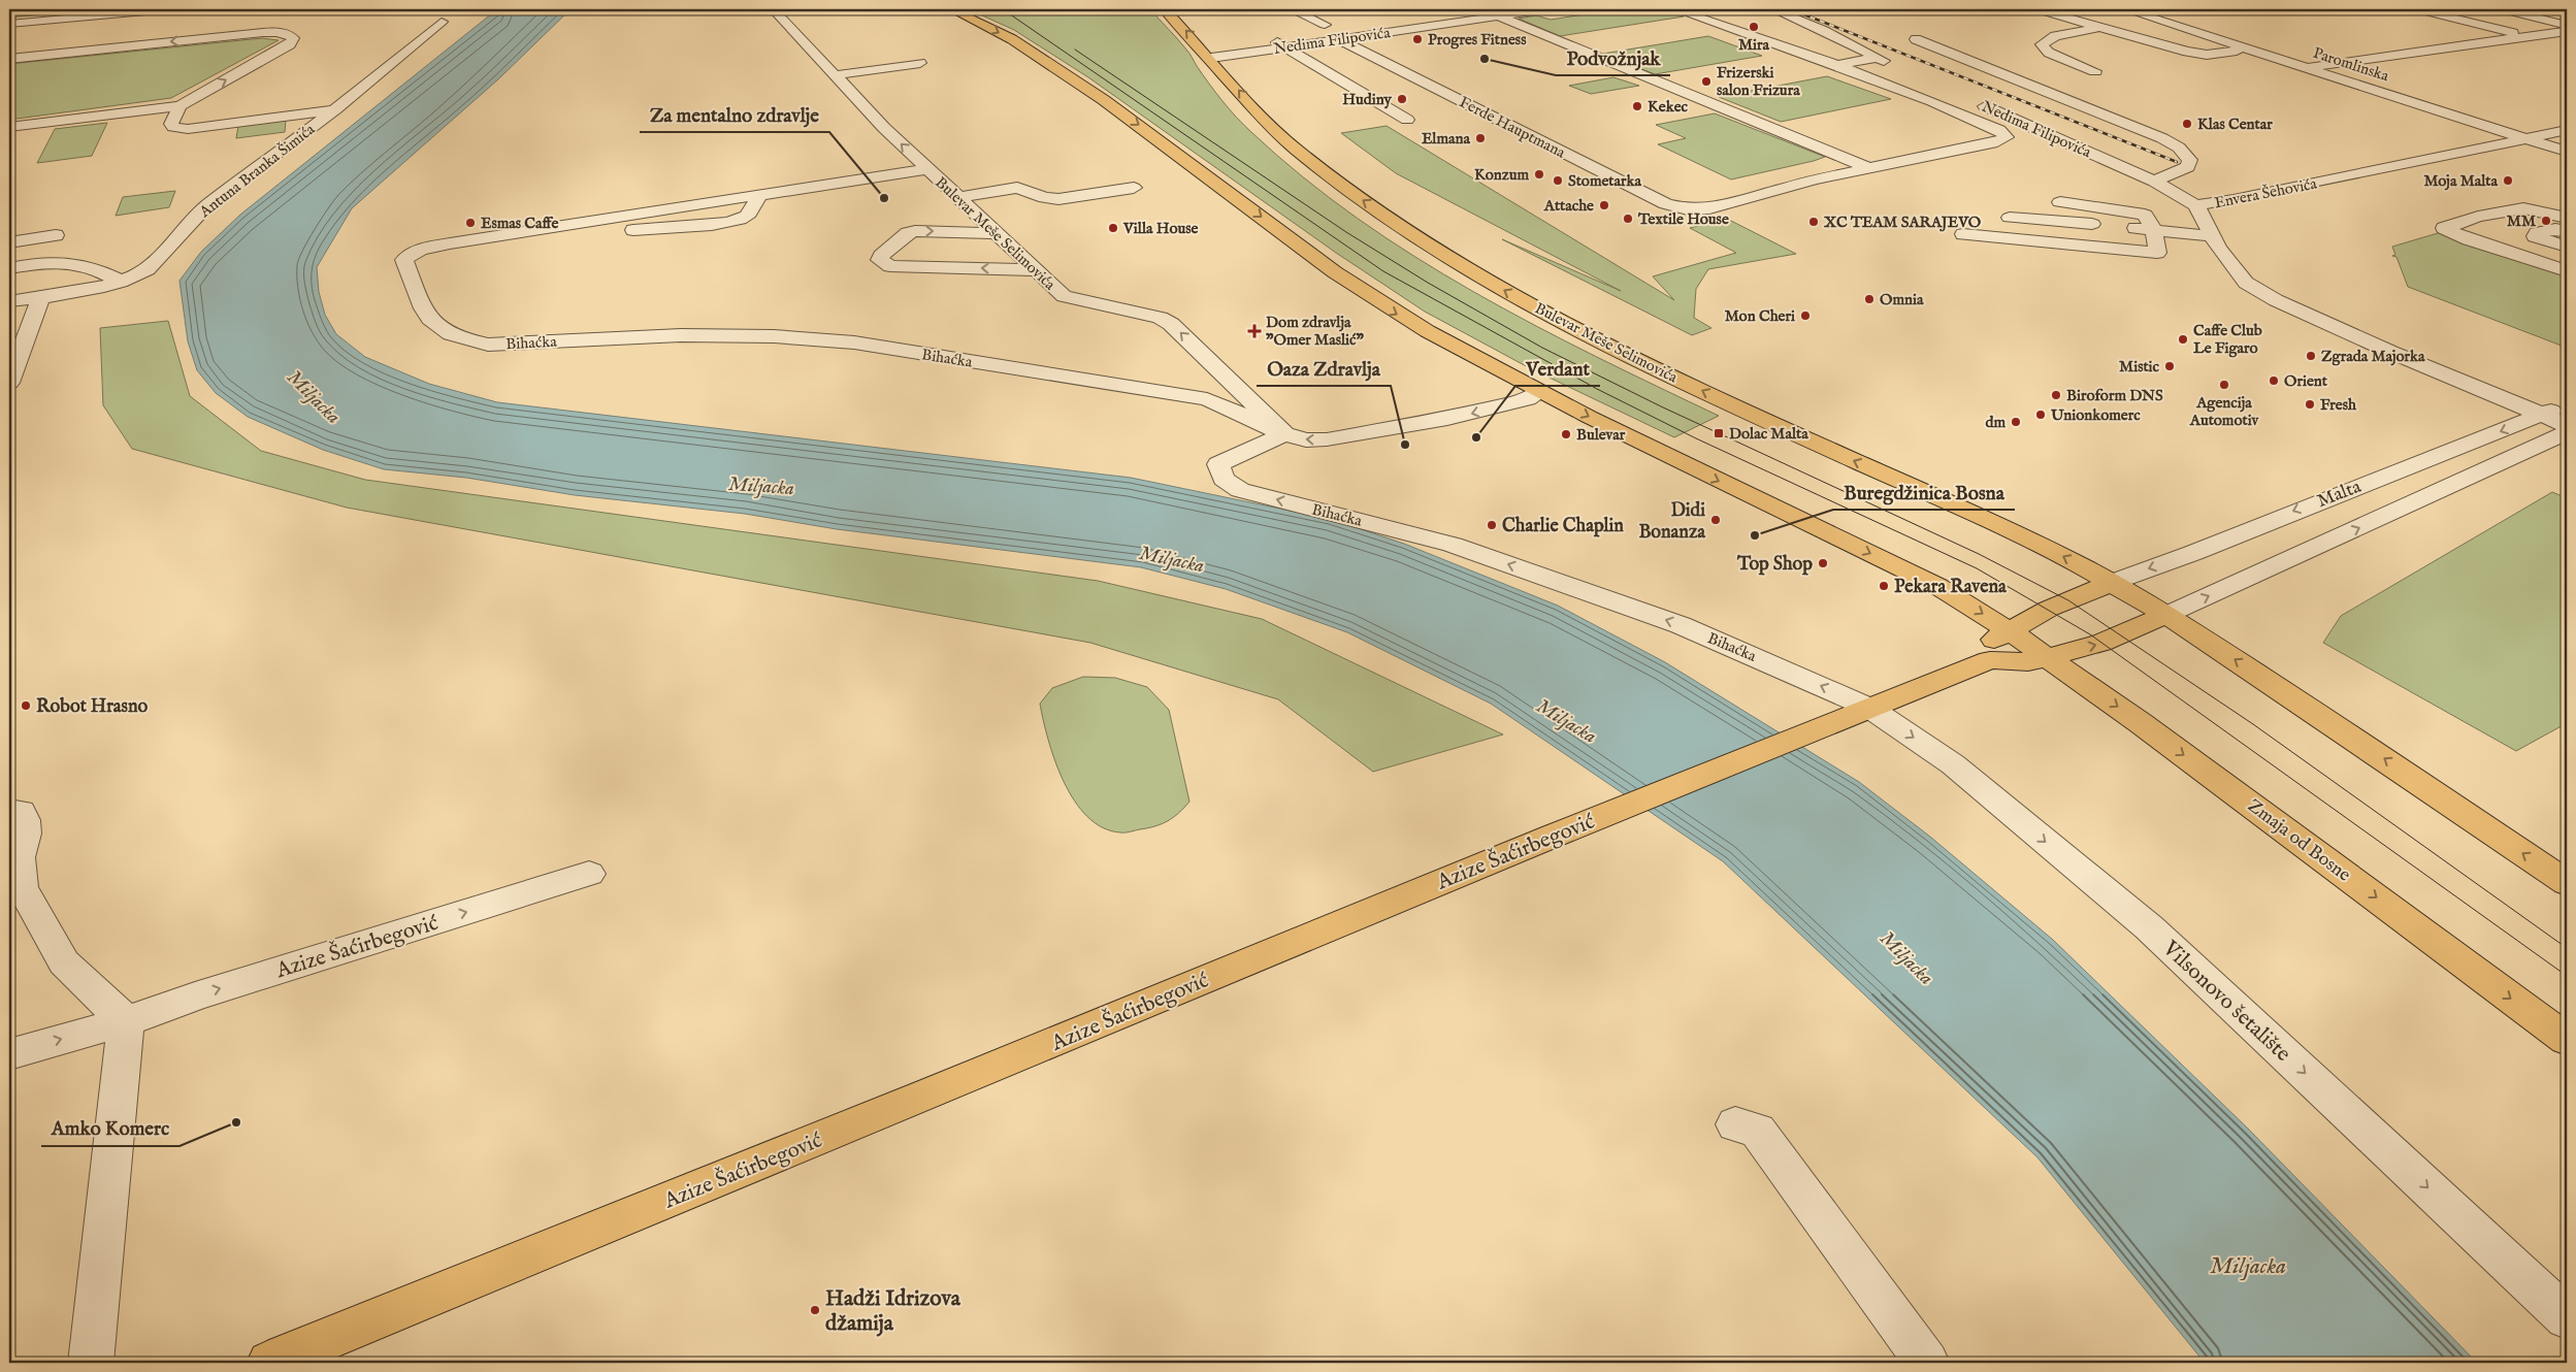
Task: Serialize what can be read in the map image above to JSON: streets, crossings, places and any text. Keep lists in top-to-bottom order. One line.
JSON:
{"streets":{"main road":["Bulevar Meše Selimovića","Zmaja od Bosne","Azize Šaćirbegović"],"street":["Nedima Filipovića","Paromlinska","Ferde Hauptmana","Antuna Branka Šimića","Envera Šehovića","Bihaćka","Malta","Vilsonovo šetalište"]},"crossings":[["Nedima Filipovića","Ferde Hauptmana"],["Nedima Filipovića","Envera Šehovića"],["Nedima Filipovića","Bulevar Meše Selimovića"],["Paromlinska","Envera Šehovića"],["Envera Šehovića","Malta"],["Bulevar Meše Selimovića","Bihaćka"],["Bulevar Meše Selimovića","Malta"],["Bulevar Meše Selimovića","Azize Šaćirbegović"],["Bihaćka","Azize Šaćirbegović"],["Bihaćka","Vilsonovo šetalište"],["Malta","Azize Šaćirbegović"],["Zmaja od Bosne","Azize Šaćirbegović"],["Azize Šaćirbegović","Vilsonovo šetalište"]],"one_way":["Bulevar Meše Selimovića","Vilsonovo šetalište"],"water":["Miljacka"],"places":{"other":["Mira","Progres Fitness","Podvožnjak","Frizerski salon Frizura","Hudiny","Kekec","Klas Centar","Elmana","Konzum","Stometarka","Moja Malta","Za mentalno zdravlje","Attache","Textile House","MM","XC TEAM SARAJEVO","Esmas Caffe","Villa House","Omnia","Mon Cheri","Caffe Club Le Figaro","Zgrada Majorka","Mistic","Orient","Agencija Automotiv","Biroform DNS","Fresh","Unionkomerc","dm","Bulevar","Verdant","Oaza Zdravlja","Didi Bonanza","Charlie Chaplin","Buregdžinica Bosna","Top Shop","Pekara Ravena","Robot Hrasno","Amko Komerc","Hadži Idrizova džamija"],"health":["Dom zdravlja \"Omer Maslić\""],"transit":["Dolac Malta"]}}
